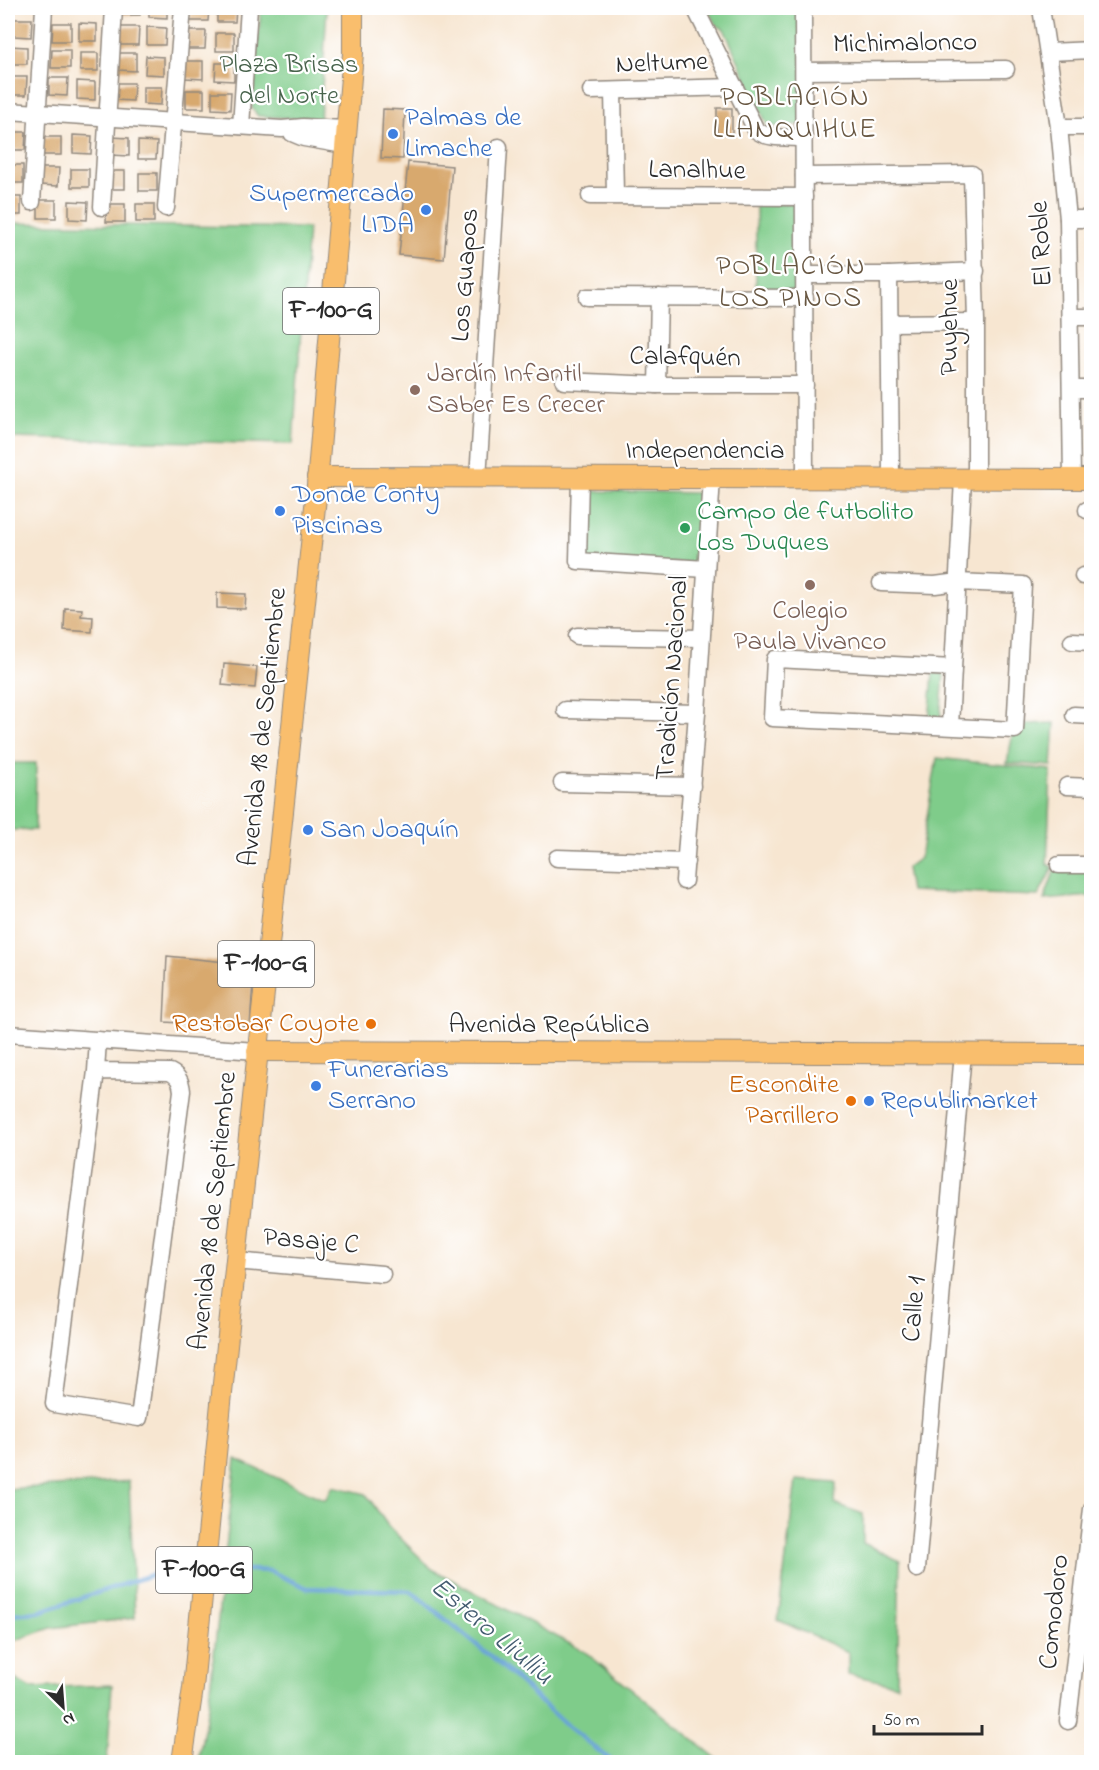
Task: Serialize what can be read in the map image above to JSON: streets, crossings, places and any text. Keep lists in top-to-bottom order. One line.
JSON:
{"streets":{"main road":["F-100-G","Independencia","Avenida 18 de Septiembre","Avenida República"],"street":["Michimalonco","Neltume","Lanalhue","El Roble","Los Guapos","Puyehue","Calafquén","Tradición Nacional","Pasaje C","Calle 1","Comodoro"]},"crossings":[["El Roble","Independencia"],["Los Guapos","Independencia"],["Puyehue","Independencia"],["Independencia","Tradición Nacional"],["Independencia","Avenida 18 de Septiembre"],["Avenida 18 de Septiembre","Avenida República"],["Avenida 18 de Septiembre","Pasaje C"],["Avenida República","Calle 1"]],"districts":["POBLACIÓN LLANQUIHUE","POBLACIÓN LOS PINOS"],"water":["Estero Lliulliu"],"parks":["Plaza Brisas del Norte"],"places":["Palmas de Limache","Supermercado LIDA","Jardín Infantil Saber Es Crecer","Donde Conty Piscinas","Campo de futbolito Los Duques","Colegio Paula Vivanco","San Joaquín","Restobar Coyote","Funerarias Serrano","Escondite Parrillero","Republimarket"],"scale_bar":"50 m","north":"bottom right"}
